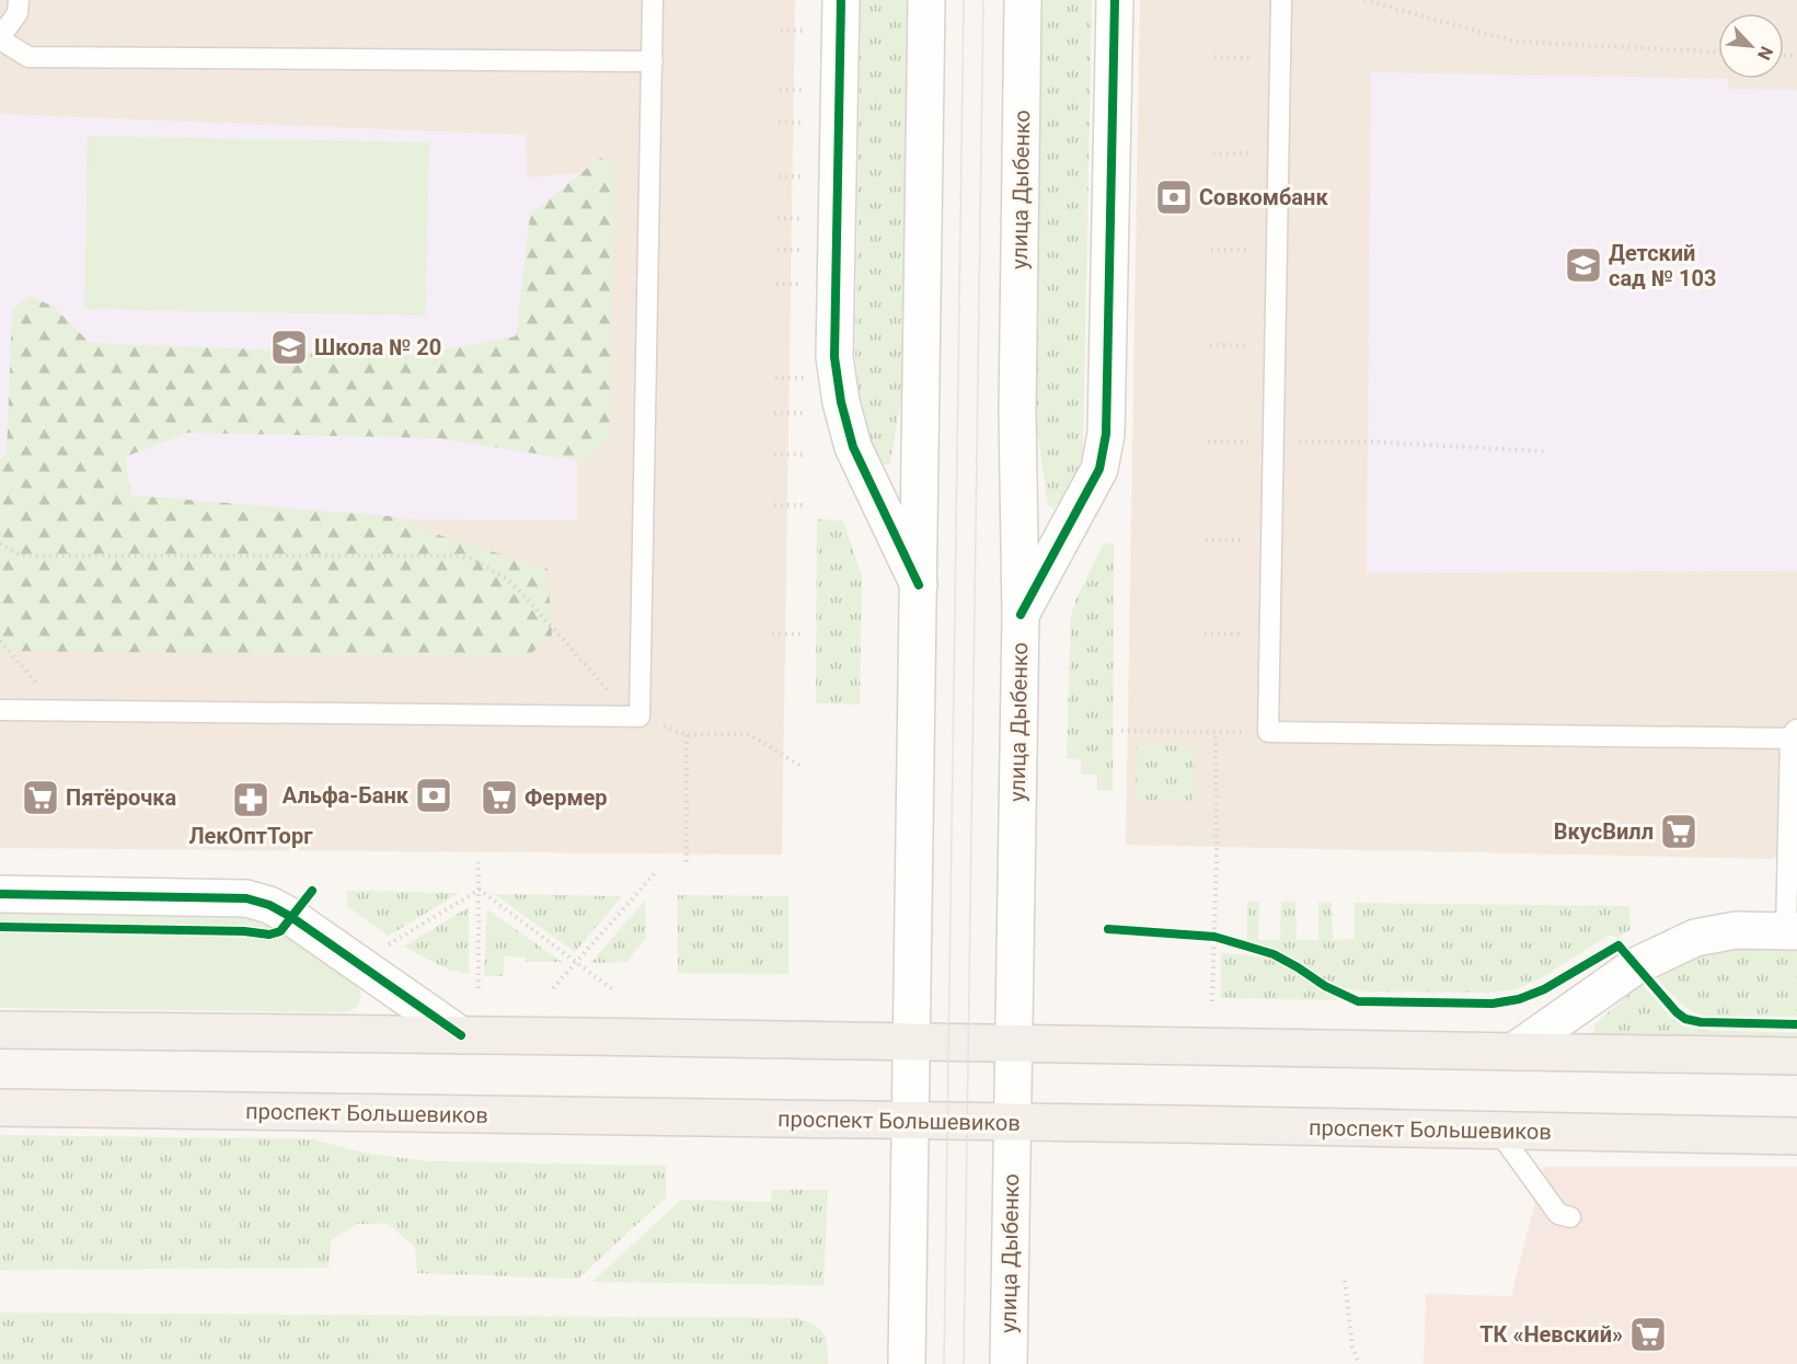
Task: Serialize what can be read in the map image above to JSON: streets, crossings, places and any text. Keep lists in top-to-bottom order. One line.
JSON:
{"streets":{"main road":["улица Дыбенко","проспект Большевиков"]},"crossings":[["улица Дыбенко","проспект Большевиков"]],"places":{"bank":["Совкомбанк","Альфа-Банк"],"school or university":["Детский сад № 103","Школа № 20"],"supermarket":["Пятёрочка","Фермер","ВкусВилл","ТК «Невский»"],"pharmacy":["ЛекОптТорг"]},"north":"bottom right"}
